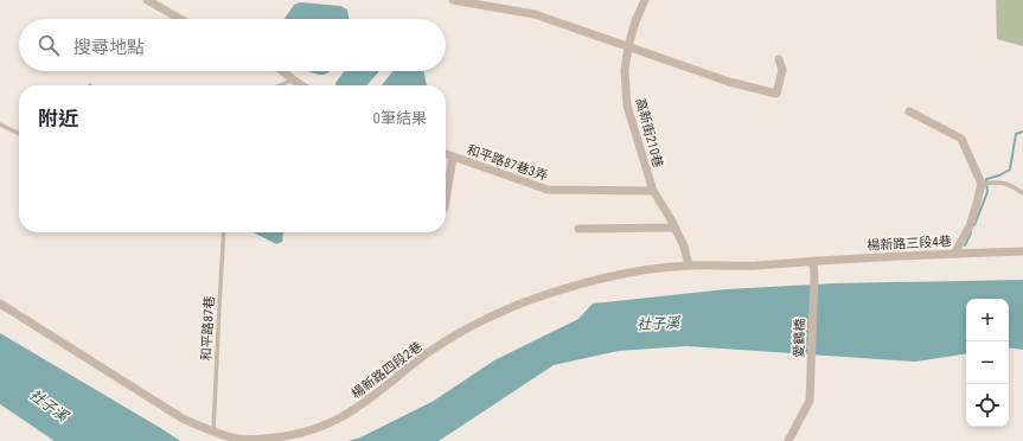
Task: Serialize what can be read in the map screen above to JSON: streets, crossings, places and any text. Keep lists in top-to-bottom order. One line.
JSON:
{"streets":{"street":["高新街210巷","和平路87巷3弄","楊新路三段4巷","愛鶴橋","楊新路四段2巷"],"lane":["和平路87巷"]},"crossings":[["高新街210巷","和平路87巷3弄"],["高新街210巷","楊新路四段2巷"],["楊新路三段4巷","愛鶴橋"],["楊新路三段4巷","楊新路四段2巷"],["和平路87巷","楊新路四段2巷"],["愛鶴橋","楊新路四段2巷"]],"water":["社子溪"],"page":{"search":"搜尋地點","heading":["附近","0筆結果"],"map_buttons":["+","−"]}}
